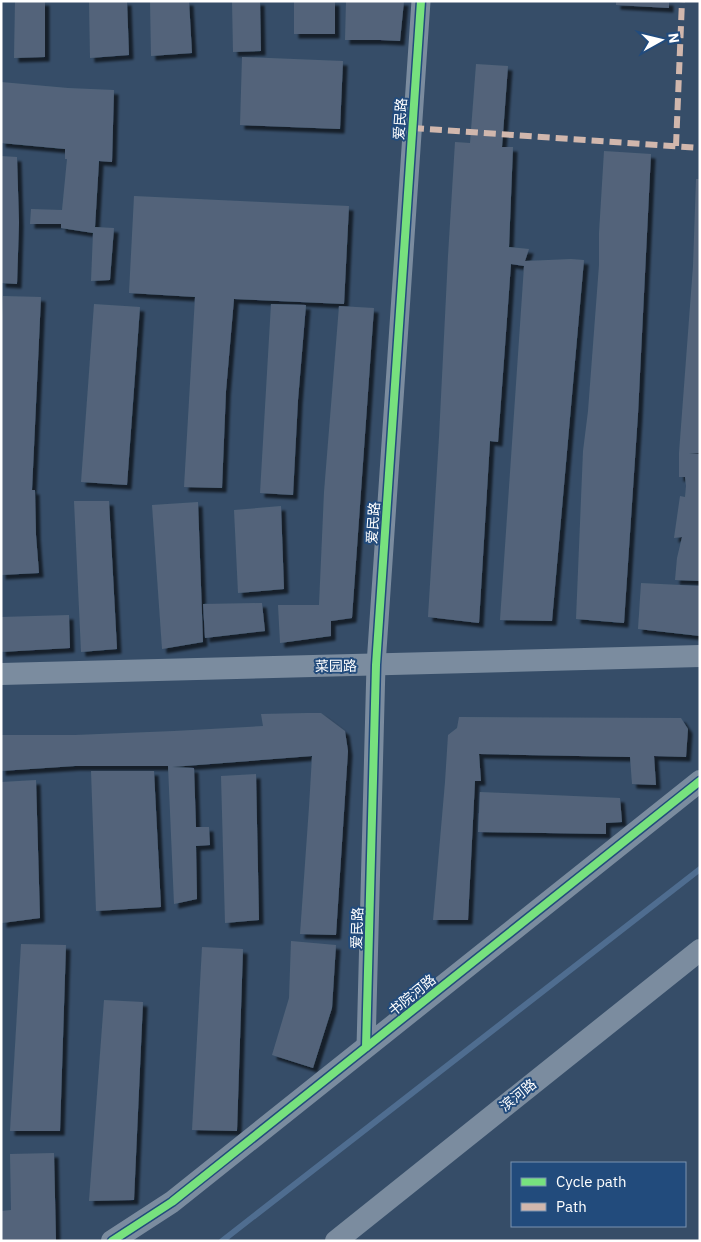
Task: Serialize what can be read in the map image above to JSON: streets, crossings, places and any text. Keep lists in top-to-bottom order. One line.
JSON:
{"streets":{"street":["爱民路","菜园路","书院河路","滨河路"]},"crossings":[["爱民路","菜园路"],["爱民路","书院河路"]],"legend":["Cycle path","Path"],"north":"right"}
